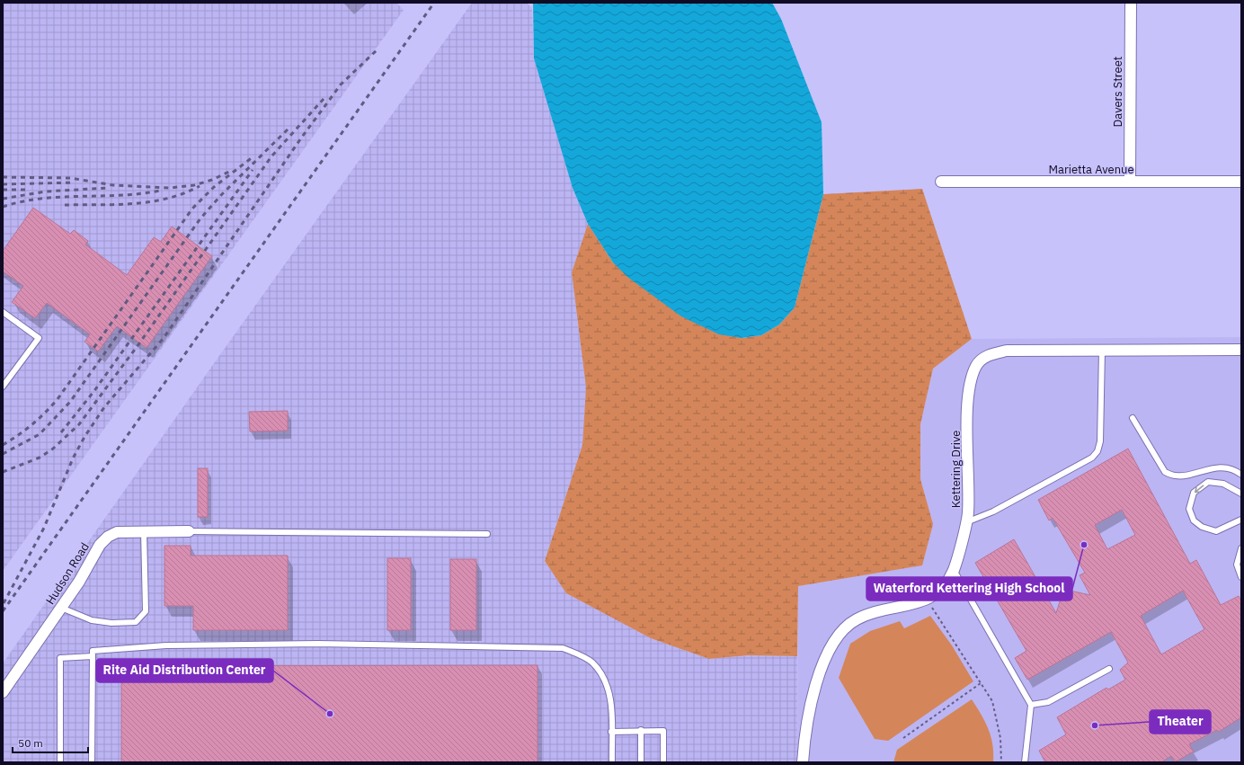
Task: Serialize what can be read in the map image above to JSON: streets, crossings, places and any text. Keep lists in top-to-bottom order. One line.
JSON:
{"streets":{"street":["Davers Street","Marietta Avenue","Kettering Drive","Hudson Road"]},"crossings":[["Davers Street","Marietta Avenue"]],"places":["Waterford Kettering High School","Rite Aid Distribution Center","Theater"],"scale_bar":"50 m"}
